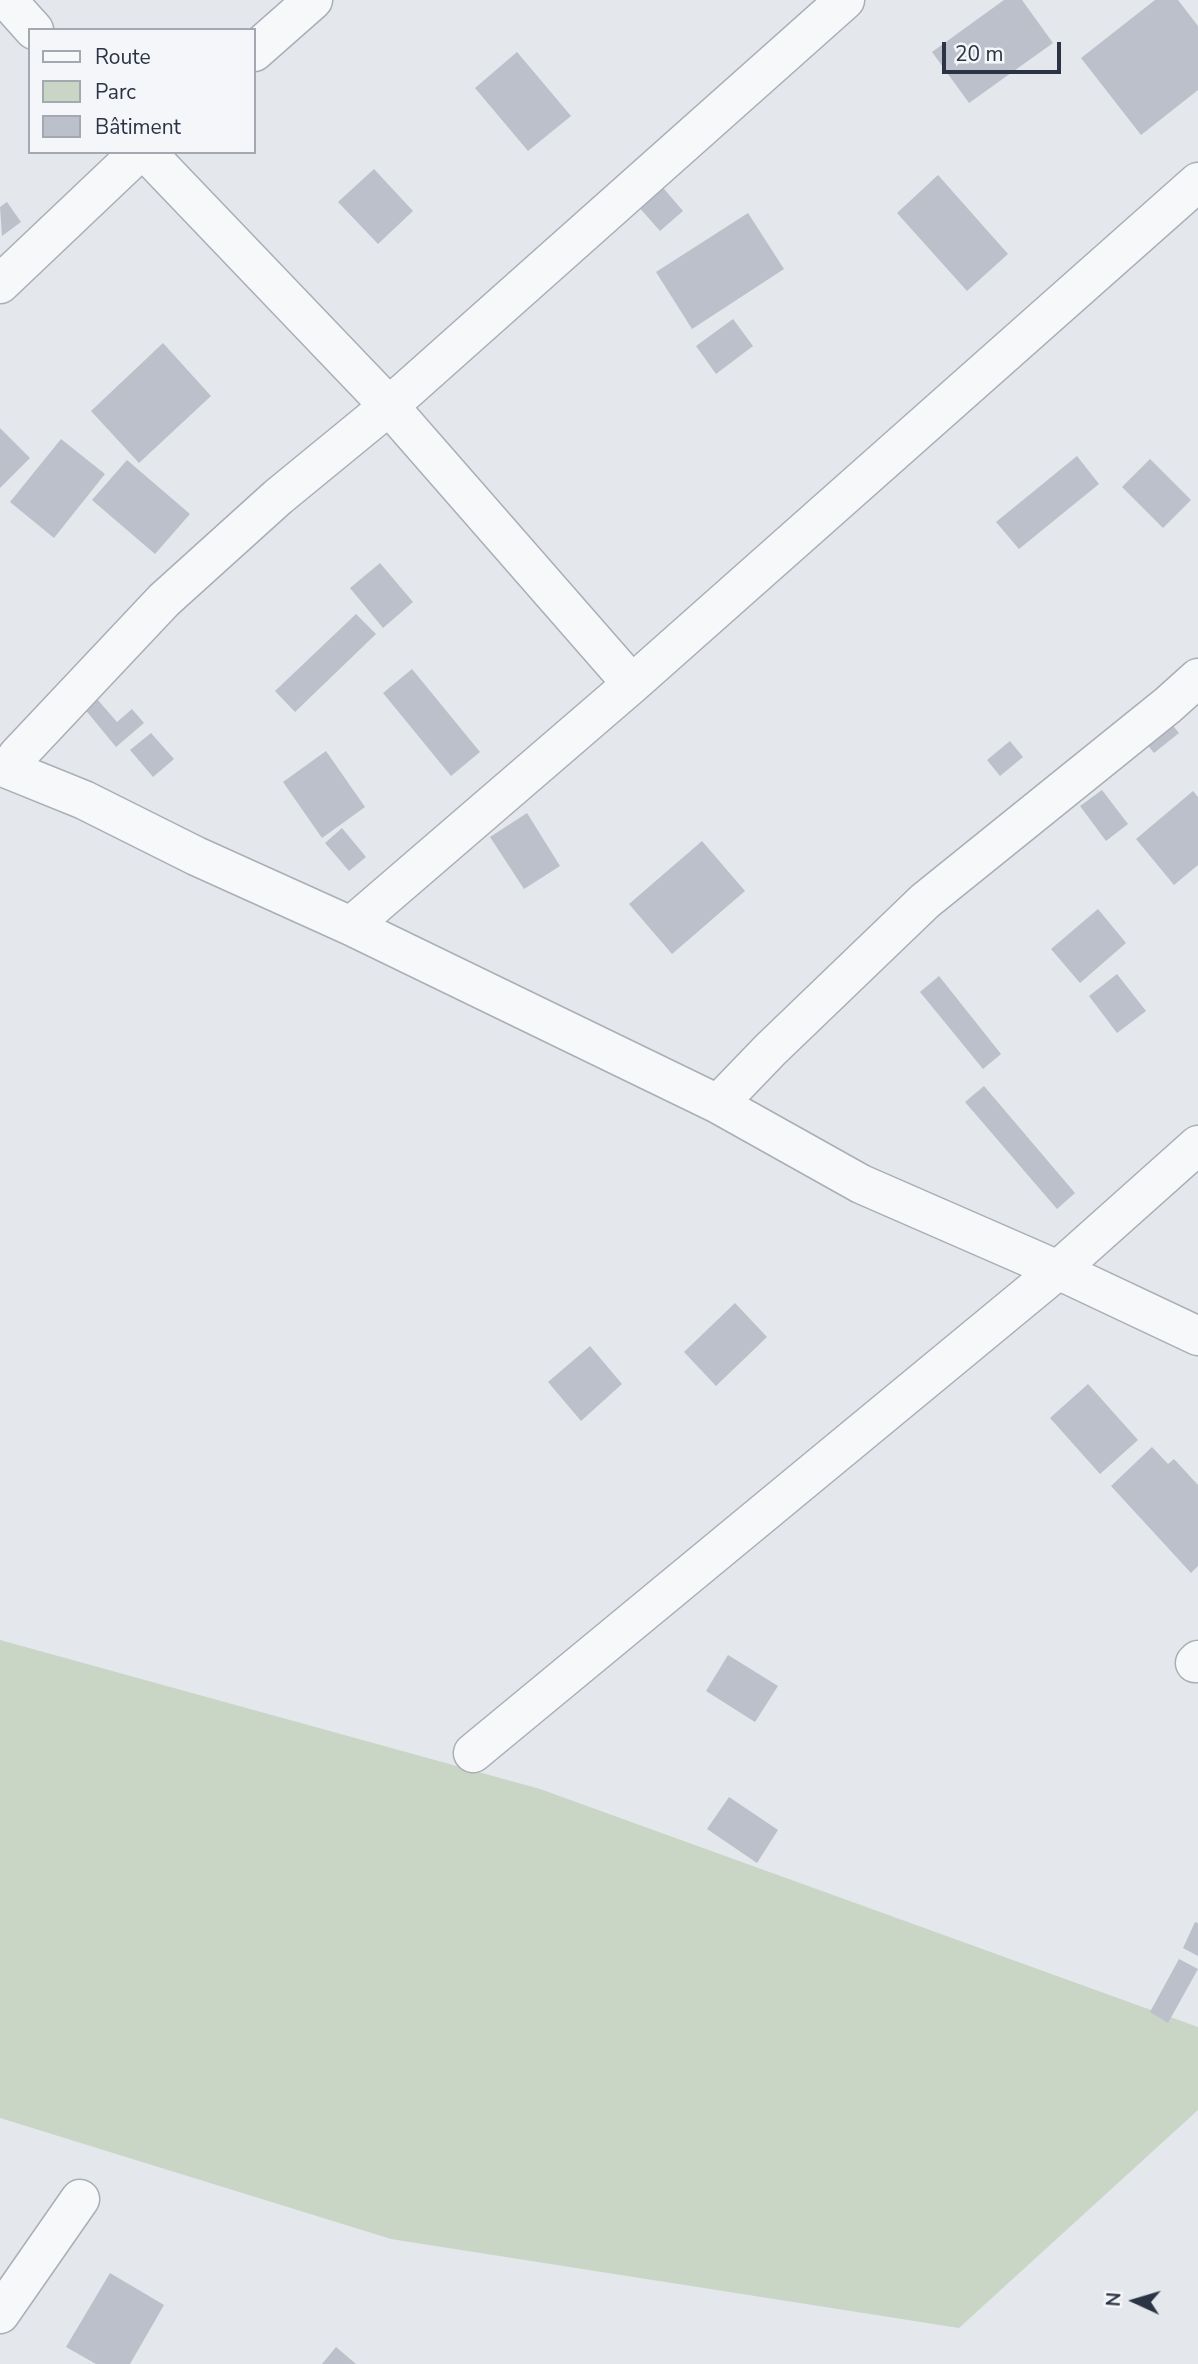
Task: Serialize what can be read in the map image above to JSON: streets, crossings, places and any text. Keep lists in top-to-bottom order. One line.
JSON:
{"legend":["Route","Parc","Bâtiment"],"scale_bar":"20 m","north":"left"}
